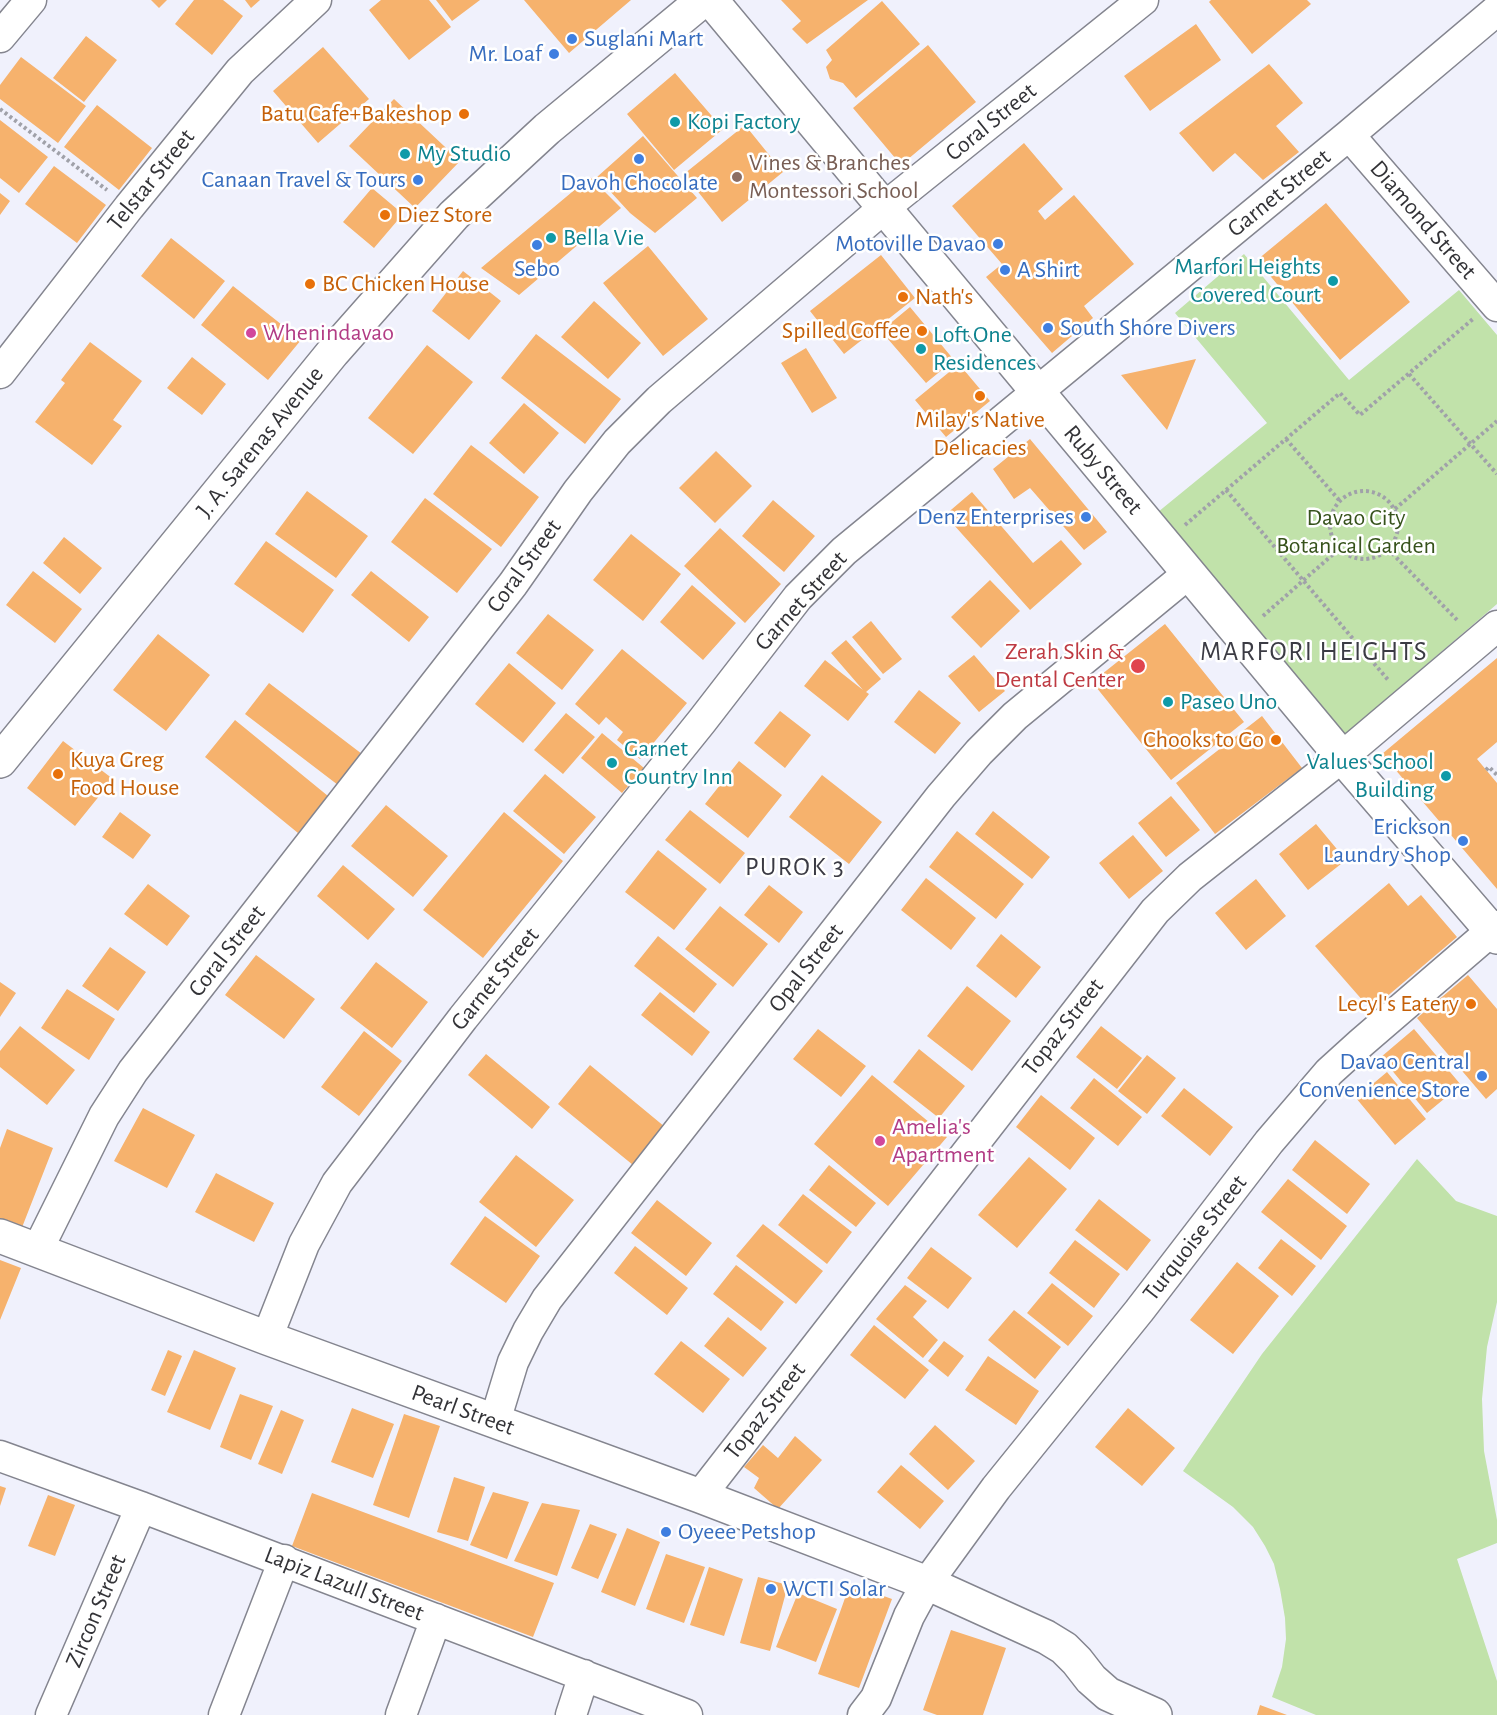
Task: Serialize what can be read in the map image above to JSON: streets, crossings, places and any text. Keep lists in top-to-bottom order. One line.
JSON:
{"streets":{"main road":["J. A. Sarenas Avenue","Ruby Street","Pearl Street"],"street":["Coral Street","Telstar Street","Garnet Street","Diamond Street","Opal Street","Topaz Street","Turquoise Street","Lapiz Lazull Street","Zircon Street"]},"crossings":[["Coral Street","Ruby Street"],["Coral Street","Pearl Street"],["Garnet Street","Diamond Street"],["Garnet Street","Ruby Street"],["Garnet Street","Pearl Street"],["Ruby Street","Opal Street"],["Ruby Street","Topaz Street"],["Ruby Street","Turquoise Street"],["Opal Street","Pearl Street"],["Topaz Street","Pearl Street"],["Turquoise Street","Pearl Street"],["Lapiz Lazull Street","Zircon Street"]],"districts":["MARFORI HEIGHTS","PUROK 3"],"parks":["Davao City Botanical Garden"],"places":["Suglani Mart","Mr. Loaf","Batu Cafe+Bakeshop","Kopi Factory","My Studio","Davoh Chocolate","Vines & Branches Montessori School","Canaan Travel & Tours","Diez Store","Bella Vie","Motoville Davao","Sebo","A Shirt","Marfori Heights Covered Court","BC Chicken House","Nath's","South Shore Divers","Spilled Coffee","Whenindavao","Loft One Residences","Milay's Native Delicacies","Denz Enterprises","Zerah Skin & Dental Center","Paseo Uno","Chooks to Go","Garnet Country Inn","Kuya Greg Food House","Values School Building","Erickson Laundry Shop","Lecyl's Eatery","Davao Central Convenience Store","Amelia's Apartment","Oyeee Petshop","WCTI Solar"]}
